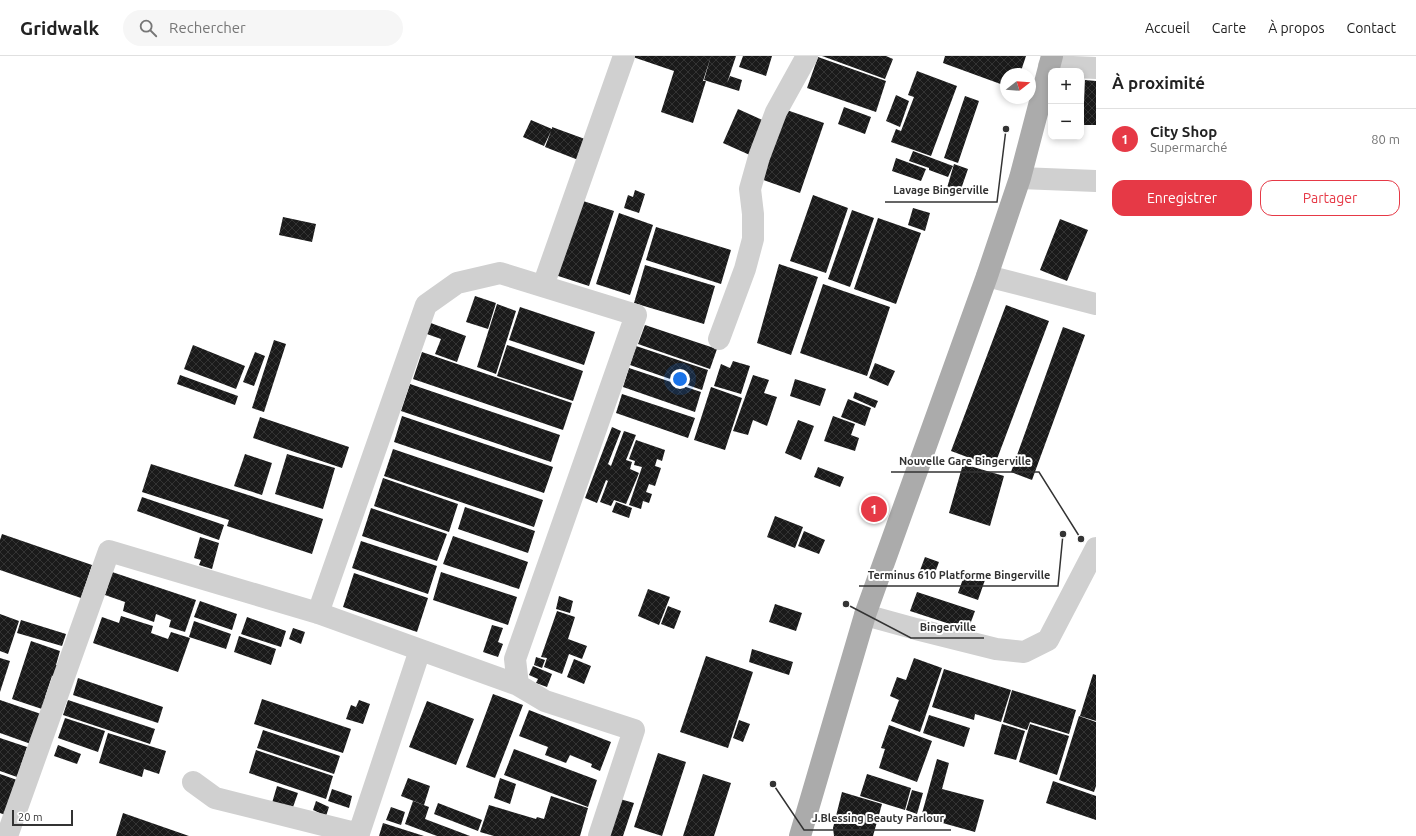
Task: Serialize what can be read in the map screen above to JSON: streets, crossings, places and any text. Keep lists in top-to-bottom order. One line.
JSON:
{"places":["Lavage Bingerville","Terminus 610 Platforme Bingerville","Nouvelle Gare Bingerville","Bingerville","J.Blessing Beauty Parlour"],"scale_bar":"20 m","north":"right","page":{"header":"Gridwalk","search":"Rechercher","nav":["Accueil","Carte","À propos","Contact"],"heading":"À proximité","map_buttons":["+","−"],"list":[{"mark":"1","name":"City Shop","note":"Supermarché","value":"80 m"}],"buttons":["Enregistrer","Partager"],"pins":"1","scale":"20 m"}}
